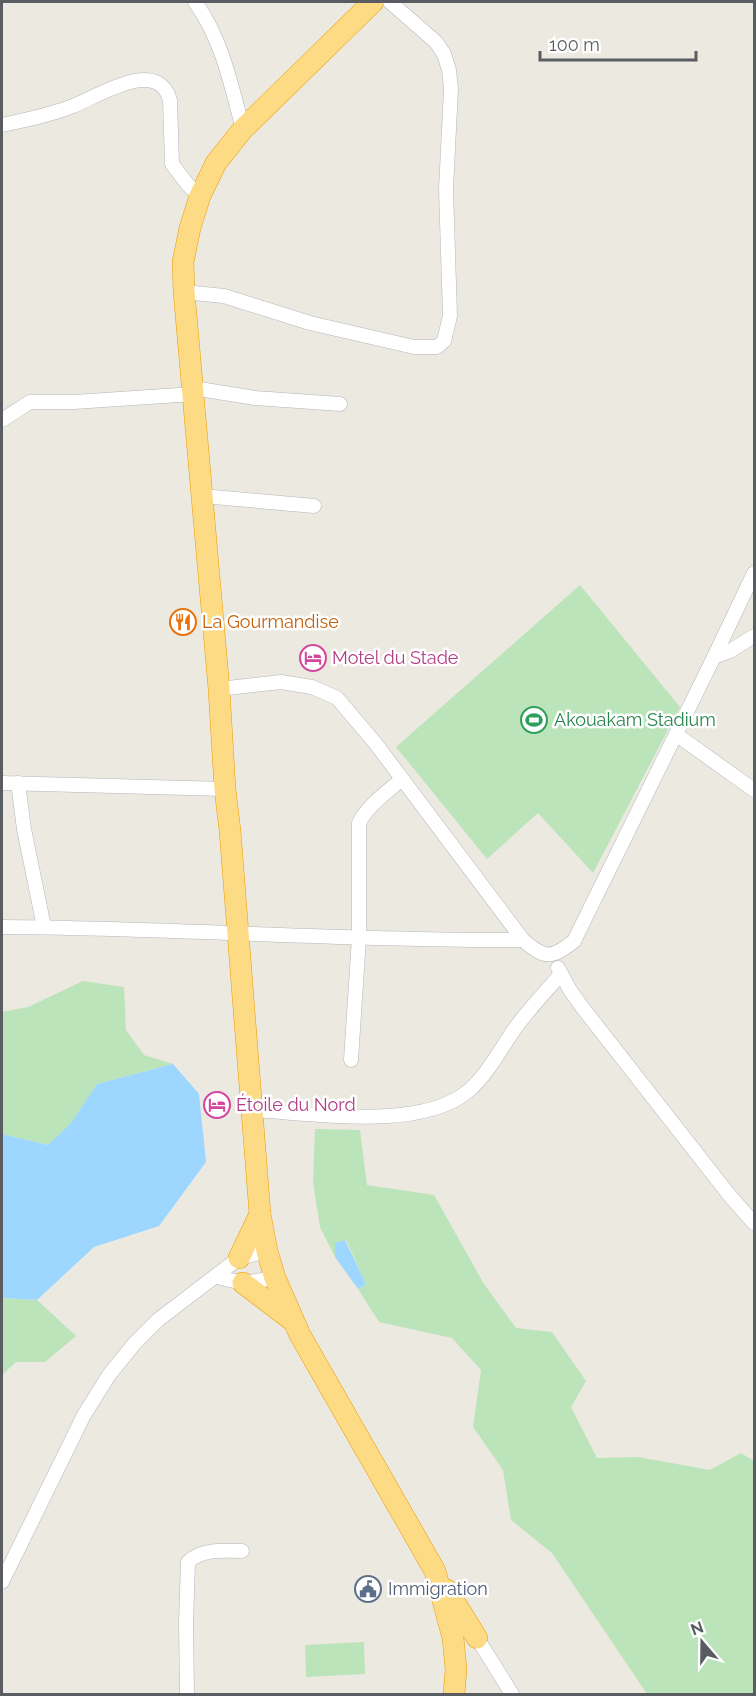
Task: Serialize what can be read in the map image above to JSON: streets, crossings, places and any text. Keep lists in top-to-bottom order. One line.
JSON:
{"places":{"restaurant":["La Gourmandise"],"hotel":["Motel du Stade","Étoile du Nord"],"sports":["Akouakam Stadium"],"public building":["Immigration"]},"scale_bar":"100 m","north":"top"}
